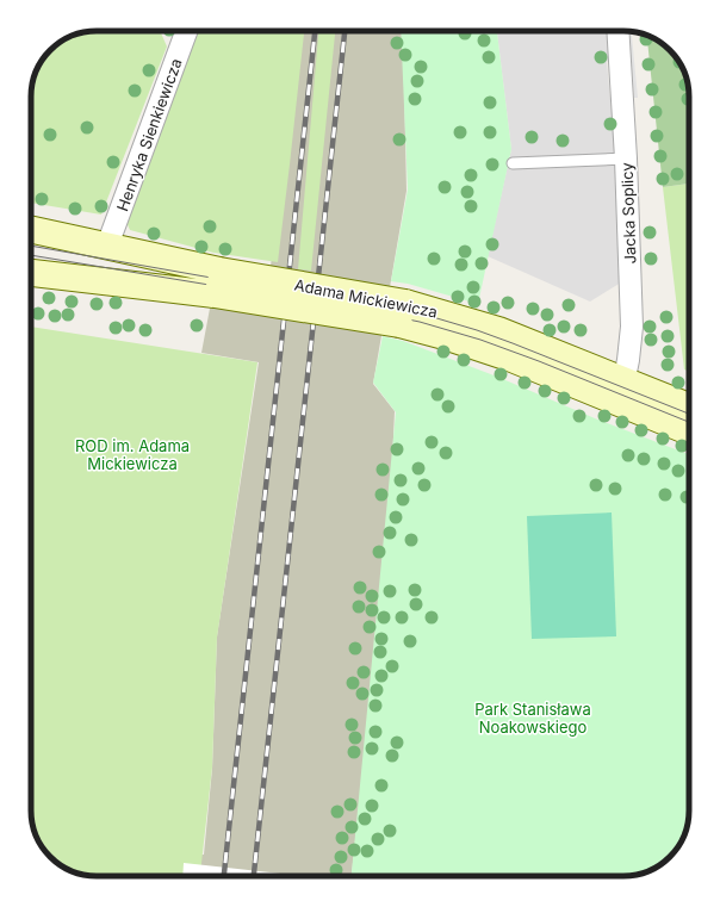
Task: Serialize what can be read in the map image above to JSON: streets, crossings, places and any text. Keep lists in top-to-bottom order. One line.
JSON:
{"streets":{"street":["Henryka Sienkiewicza","Jacka Soplicy","Adama Mickiewicza"]},"crossings":[["Henryka Sienkiewicza","Adama Mickiewicza"],["Jacka Soplicy","Adama Mickiewicza"]],"parks":["ROD im. Adama Mickiewicza","Park Stanisława Noakowskiego"]}
